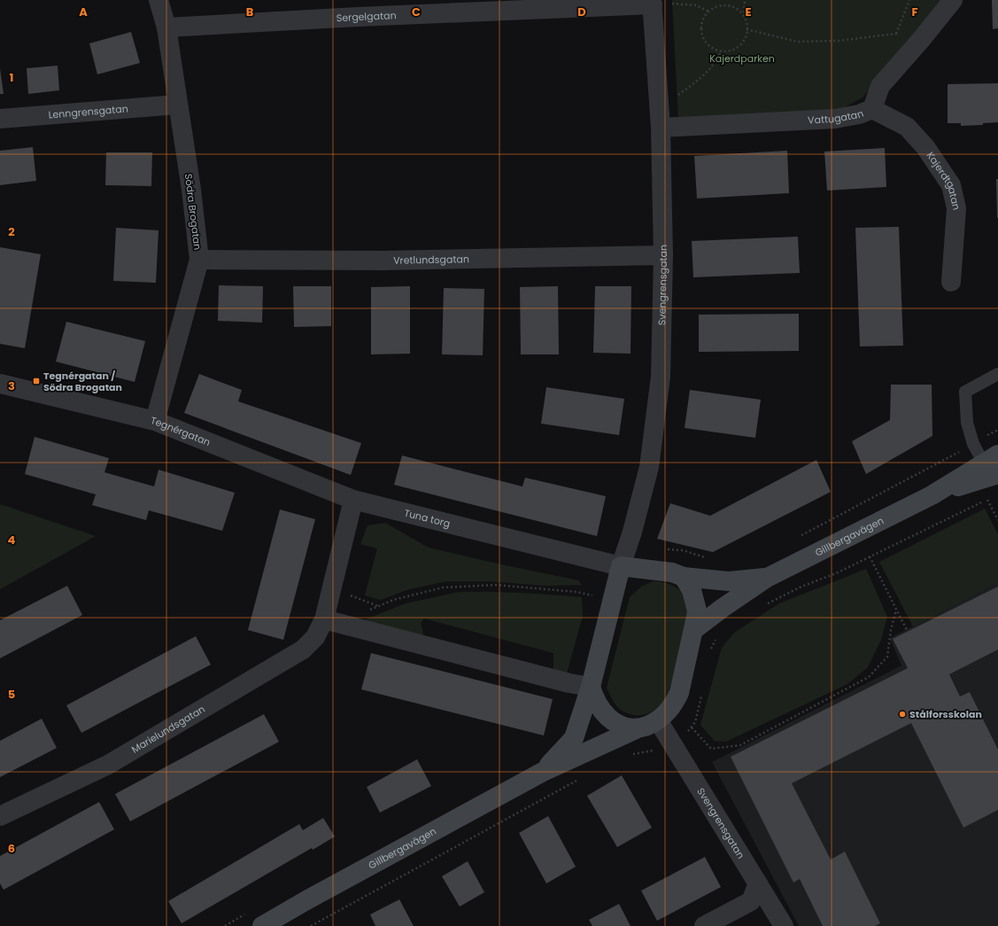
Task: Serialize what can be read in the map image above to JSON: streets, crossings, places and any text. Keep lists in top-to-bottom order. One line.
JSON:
{"streets":{"street":["Sergelgatan","Lenngrensgatan","Vattugatan","Kajerdtgatan","Södra Brogatan","Vretlundsgatan","Svengrensgatan","Tegnérgatan","Tuna torg","Gillbergavägen","Marielundsgatan"]},"crossings":[["Sergelgatan","Södra Brogatan"],["Sergelgatan","Svengrensgatan"],["Lenngrensgatan","Södra Brogatan"],["Vattugatan","Kajerdtgatan"],["Vattugatan","Svengrensgatan"],["Södra Brogatan","Vretlundsgatan"],["Södra Brogatan","Tegnérgatan"],["Vretlundsgatan","Svengrensgatan"],["Svengrensgatan","Tuna torg"],["Svengrensgatan","Gillbergavägen"],["Tegnérgatan","Tuna torg"],["Tuna torg","Gillbergavägen"]],"parks":["Kajerdparken"],"places":{"transit":["Tegnérgatan / Södra Brogatan"],"other":["Stålforsskolan"]},"grid":{"columns":["A","B","C","D","E","F"],"rows":["1","2","3","4","5","6"]}}
